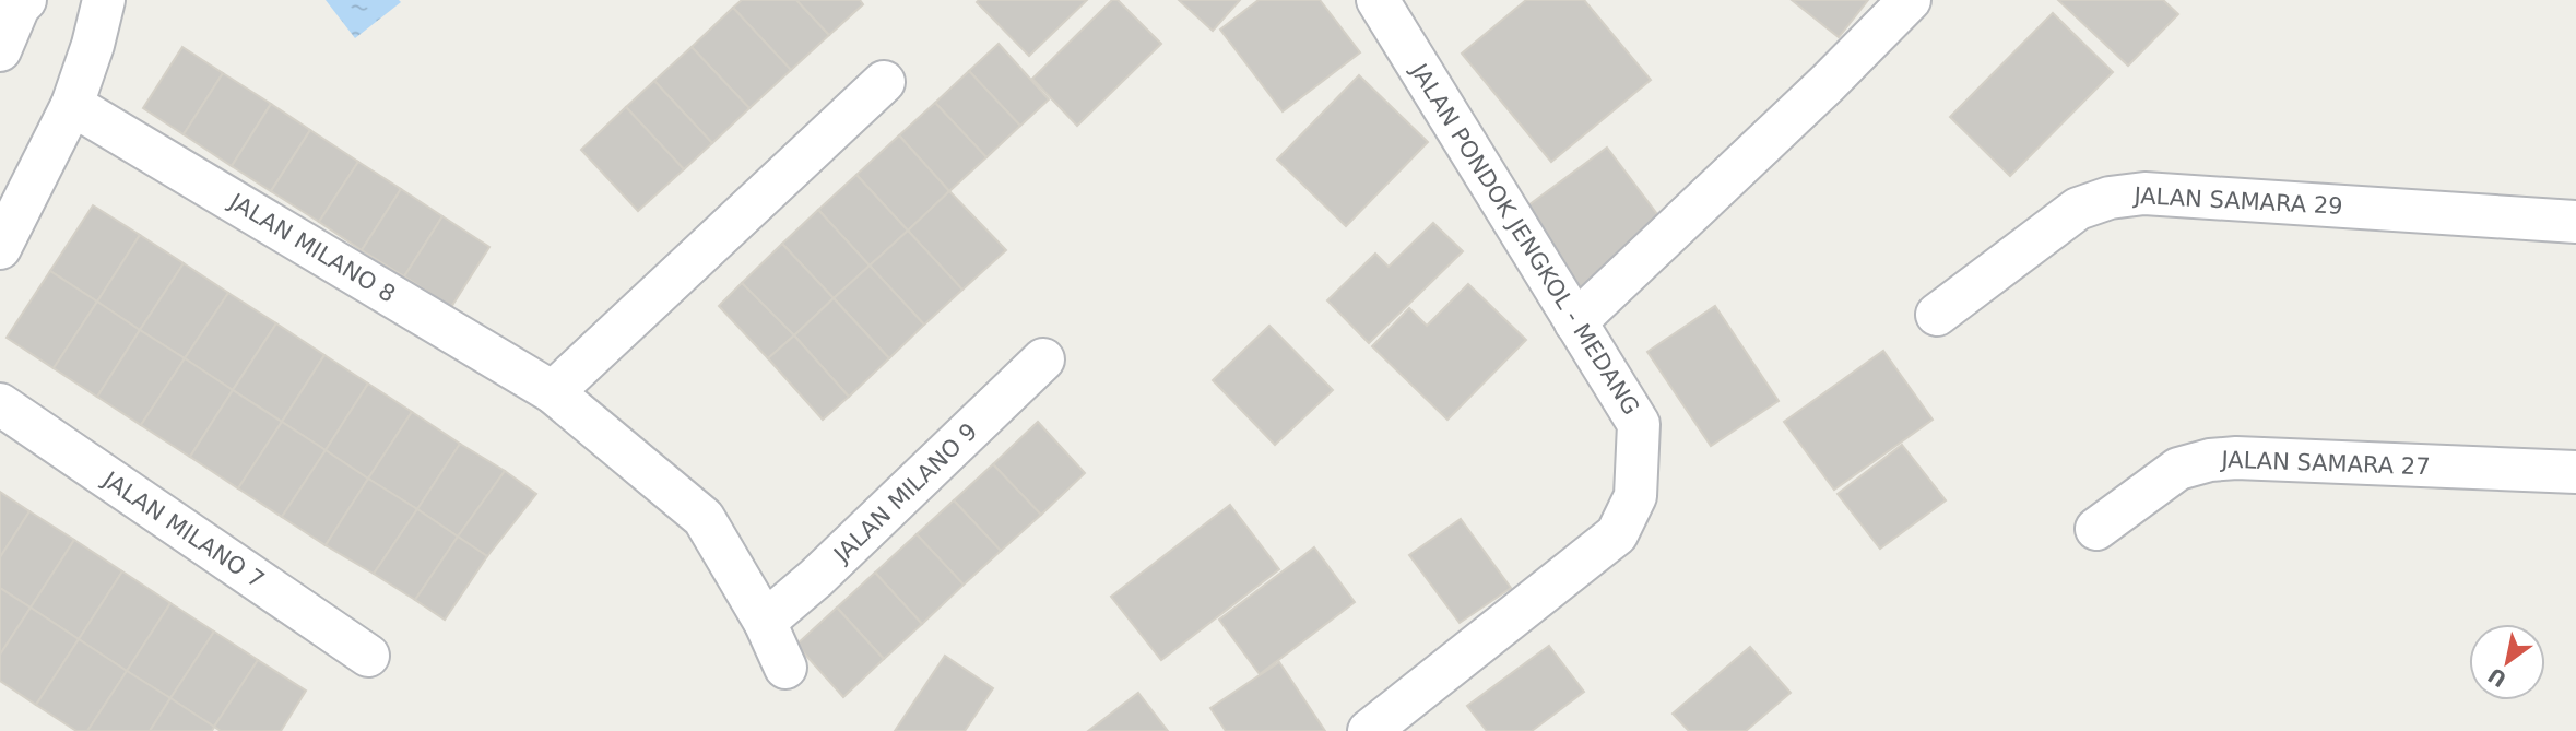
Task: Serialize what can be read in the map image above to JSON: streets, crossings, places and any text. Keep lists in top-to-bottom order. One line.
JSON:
{"streets":{"street":["JALAN SAMARA 29","JALAN PONDOK JENGKOL - MEDANG","JALAN MILANO 8","JALAN SAMARA 27","JALAN MILANO 9","JALAN MILANO 7"]},"crossings":[["JALAN MILANO 8","JALAN MILANO 9"]],"north":"bottom left"}
